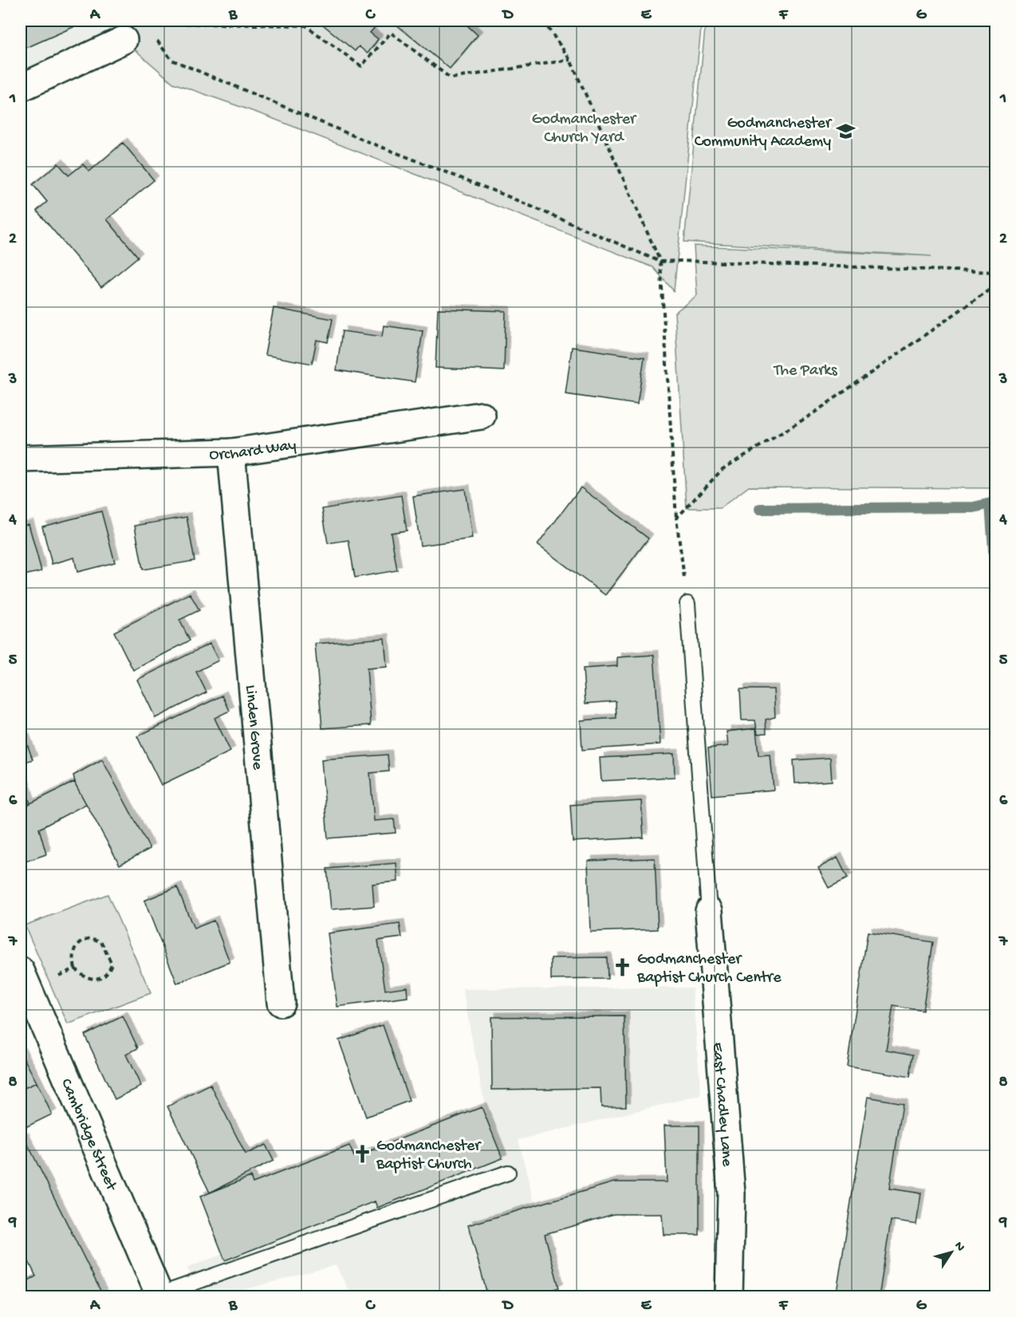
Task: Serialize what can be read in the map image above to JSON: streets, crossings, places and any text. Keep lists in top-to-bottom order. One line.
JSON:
{"streets":{"street":["Orchard Way","Linden Grove","East Chadley Lane","Cambridge Street"]},"crossings":[["Orchard Way","Linden Grove"]],"parks":["Godmanchester Church Yard","The Parks"],"places":{"school or university":["Godmanchester Community Academy"],"church":["Godmanchester Baptist Church Centre","Godmanchester Baptist Church"]},"north":"top right","grid":{"columns":["A","B","C","D","E","F","G"],"rows":["1","2","3","4","5","6","7","8","9"]}}
